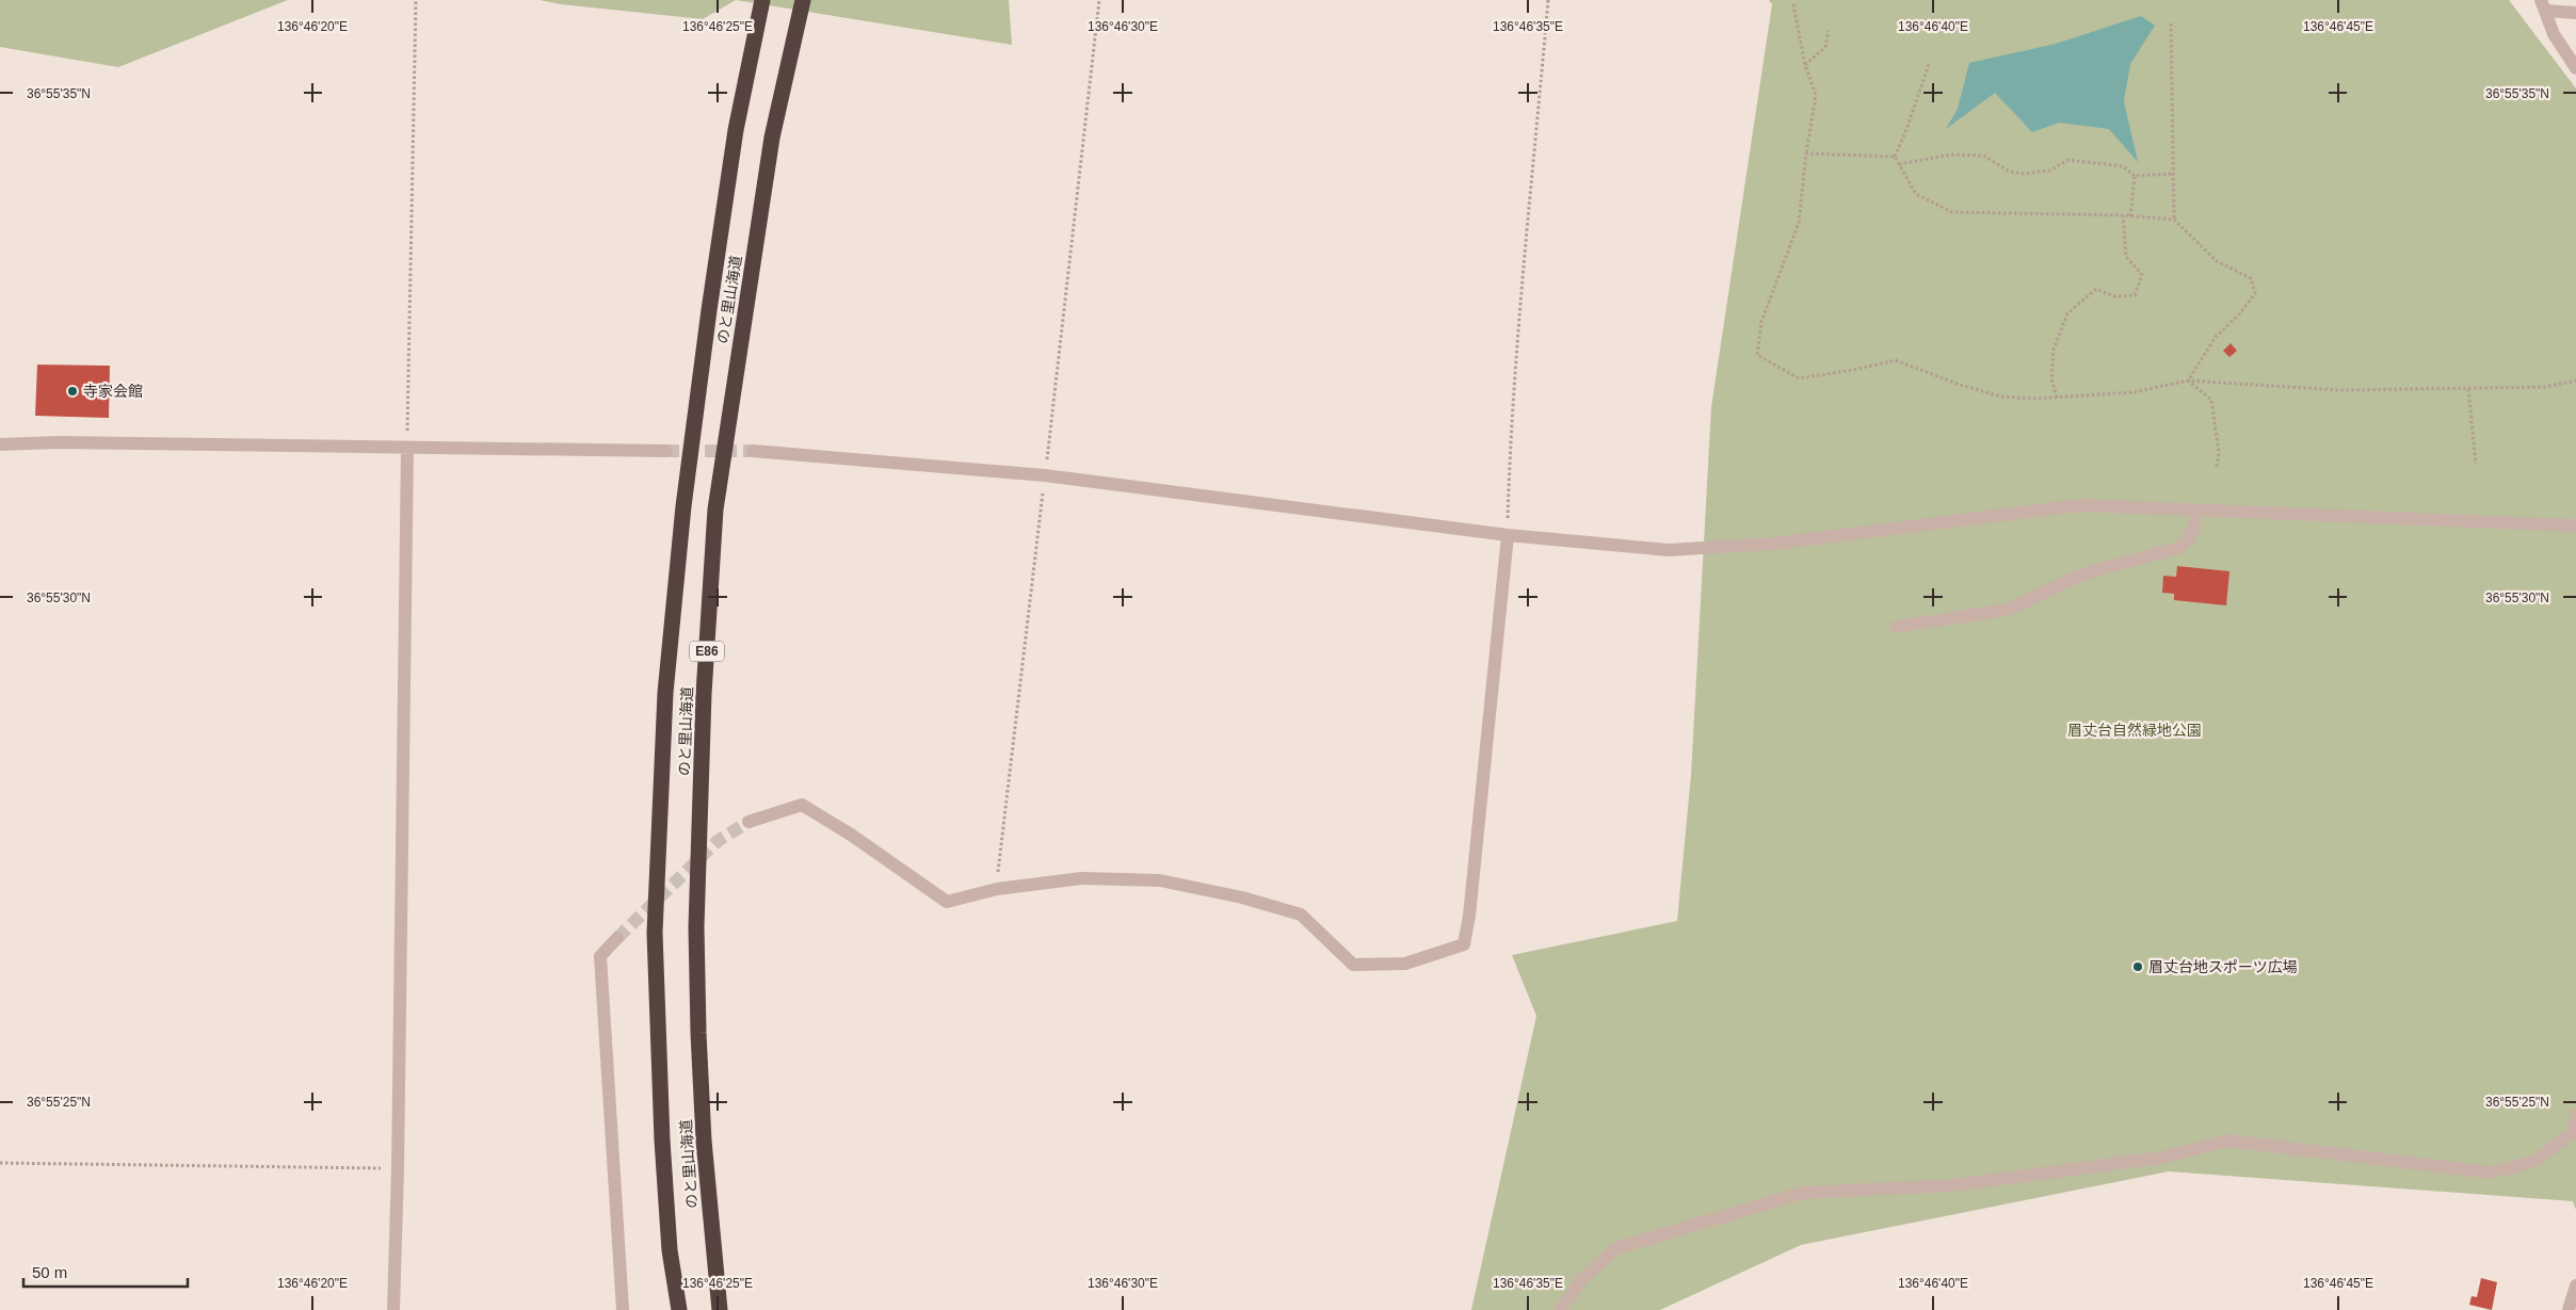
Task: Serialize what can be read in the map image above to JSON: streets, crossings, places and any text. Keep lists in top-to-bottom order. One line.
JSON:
{"streets":{"highway":["のと里山海道","E86"]},"parks":["眉丈台自然緑地公園"],"places":["寺家会館","眉丈台地スポーツ広場"],"scale_bar":"50 m","coordinates":["136°46'20\"E","136°46'25\"E","136°46'30\"E","136°46'35\"E","136°46'40\"E","136°46'45\"E","36°55'35\"N","36°55'30\"N","36°55'25\"N"]}
